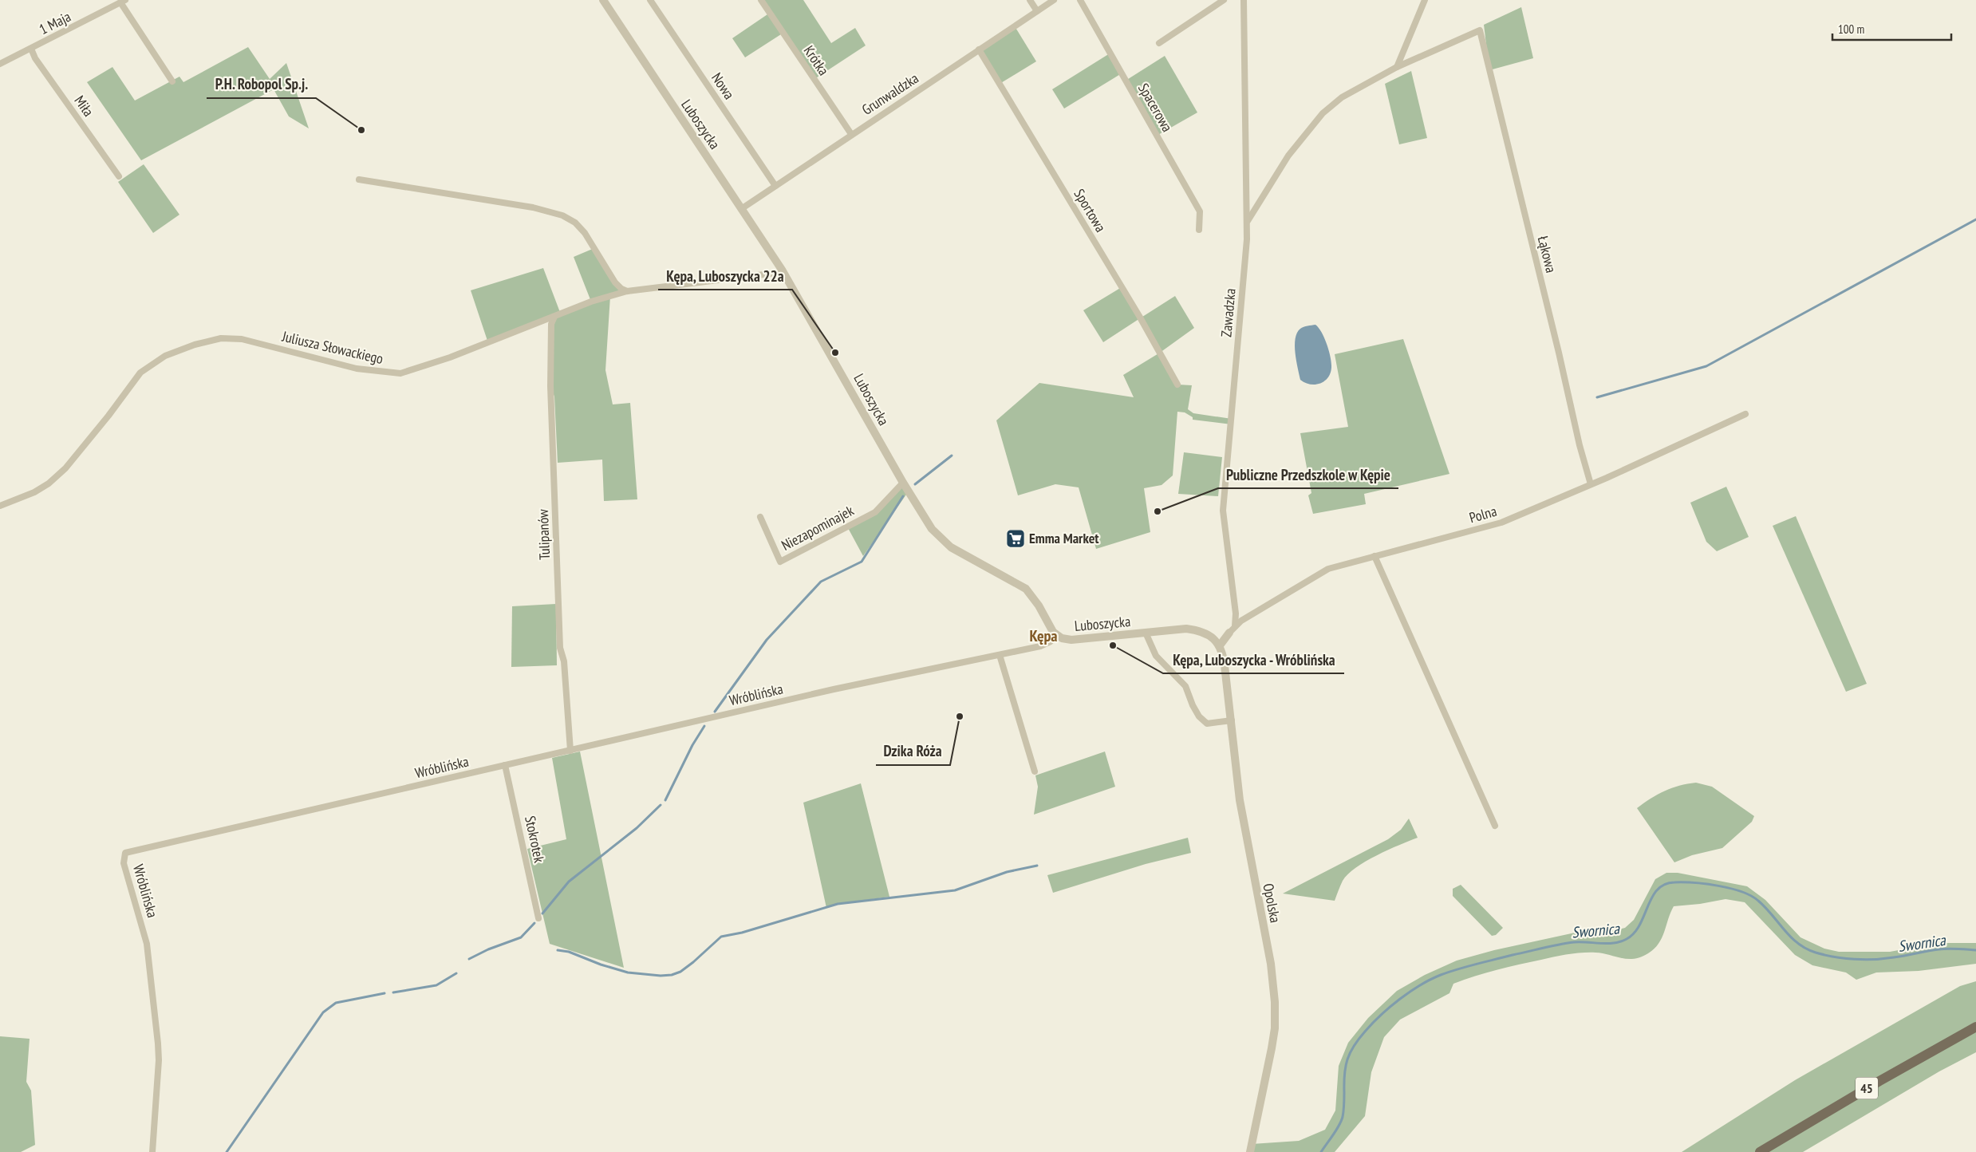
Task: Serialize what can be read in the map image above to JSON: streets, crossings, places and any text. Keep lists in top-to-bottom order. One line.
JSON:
{"streets":{"main road":["45"],"street":["1 Maja","Krótka","Nowa","Grunwaldzka","Miła","Spacerowa","Luboszycka","Sportowa","Łąkowa","Zawadzka","Juliusza Słowackiego","Polna","Niezapominajek","Tulipanów","Wróblińska","Stokrotek","Opolska"]},"crossings":[["1 Maja","Miła"],["Krótka","Grunwaldzka"],["Nowa","Grunwaldzka"],["Grunwaldzka","Luboszycka"],["Grunwaldzka","Sportowa"],["Luboszycka","Juliusza Słowackiego"],["Luboszycka","Niezapominajek"],["Luboszycka","Wróblińska"],["Luboszycka","Opolska"],["Łąkowa","Polna"],["Zawadzka","Polna"],["Juliusza Słowackiego","Tulipanów"],["Tulipanów","Wróblińska"],["Wróblińska","Stokrotek"]],"districts":["Kępa"],"water":["Swornica"],"places":{"other":["P.H. Robopol Sp.j.","Kępa, Luboszycka 22a","Publiczne Przedszkole w Kępie","Kępa, Luboszycka - Wróblińska","Dzika Róża"],"supermarket":["Emma Market"]},"scale_bar":"100 m"}
